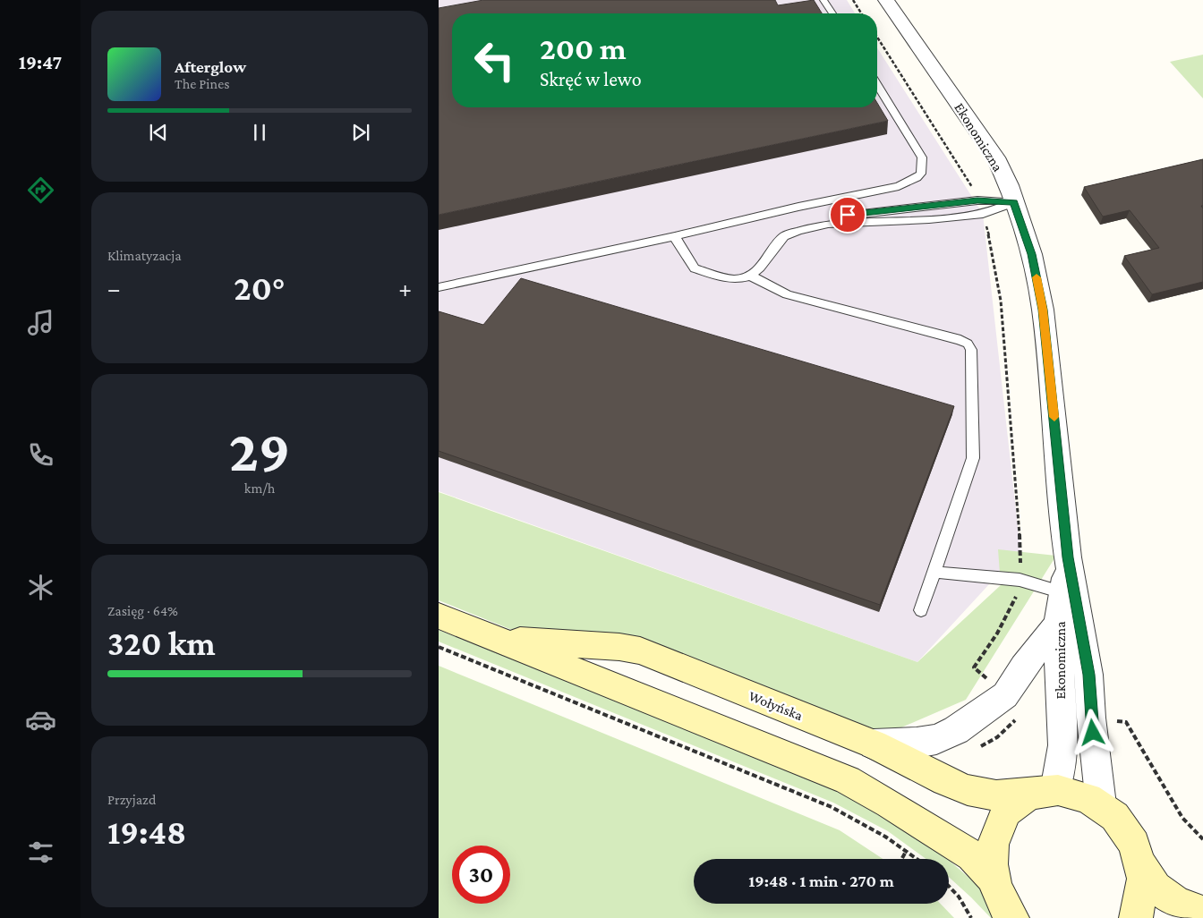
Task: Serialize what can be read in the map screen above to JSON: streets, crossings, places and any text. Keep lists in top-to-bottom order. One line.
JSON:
{"streets":{"main road":["Wołyńska"],"street":["Ekonomiczna"]},"crossings":[["Ekonomiczna","Wołyńska"]],"page":{"tabs":"19:47","turn":["200 m","Skręć w lewo"],"song":["Afterglow","The Pines"],"tile":["Klimatyzacja",["29","km/h"],["Zasięg · 64%","320 km"],["Przyjazd","19:48"]],"heat":["−","20°","+"],"limit":"30","trip":"19:48 · 1 min · 270 m"}}
